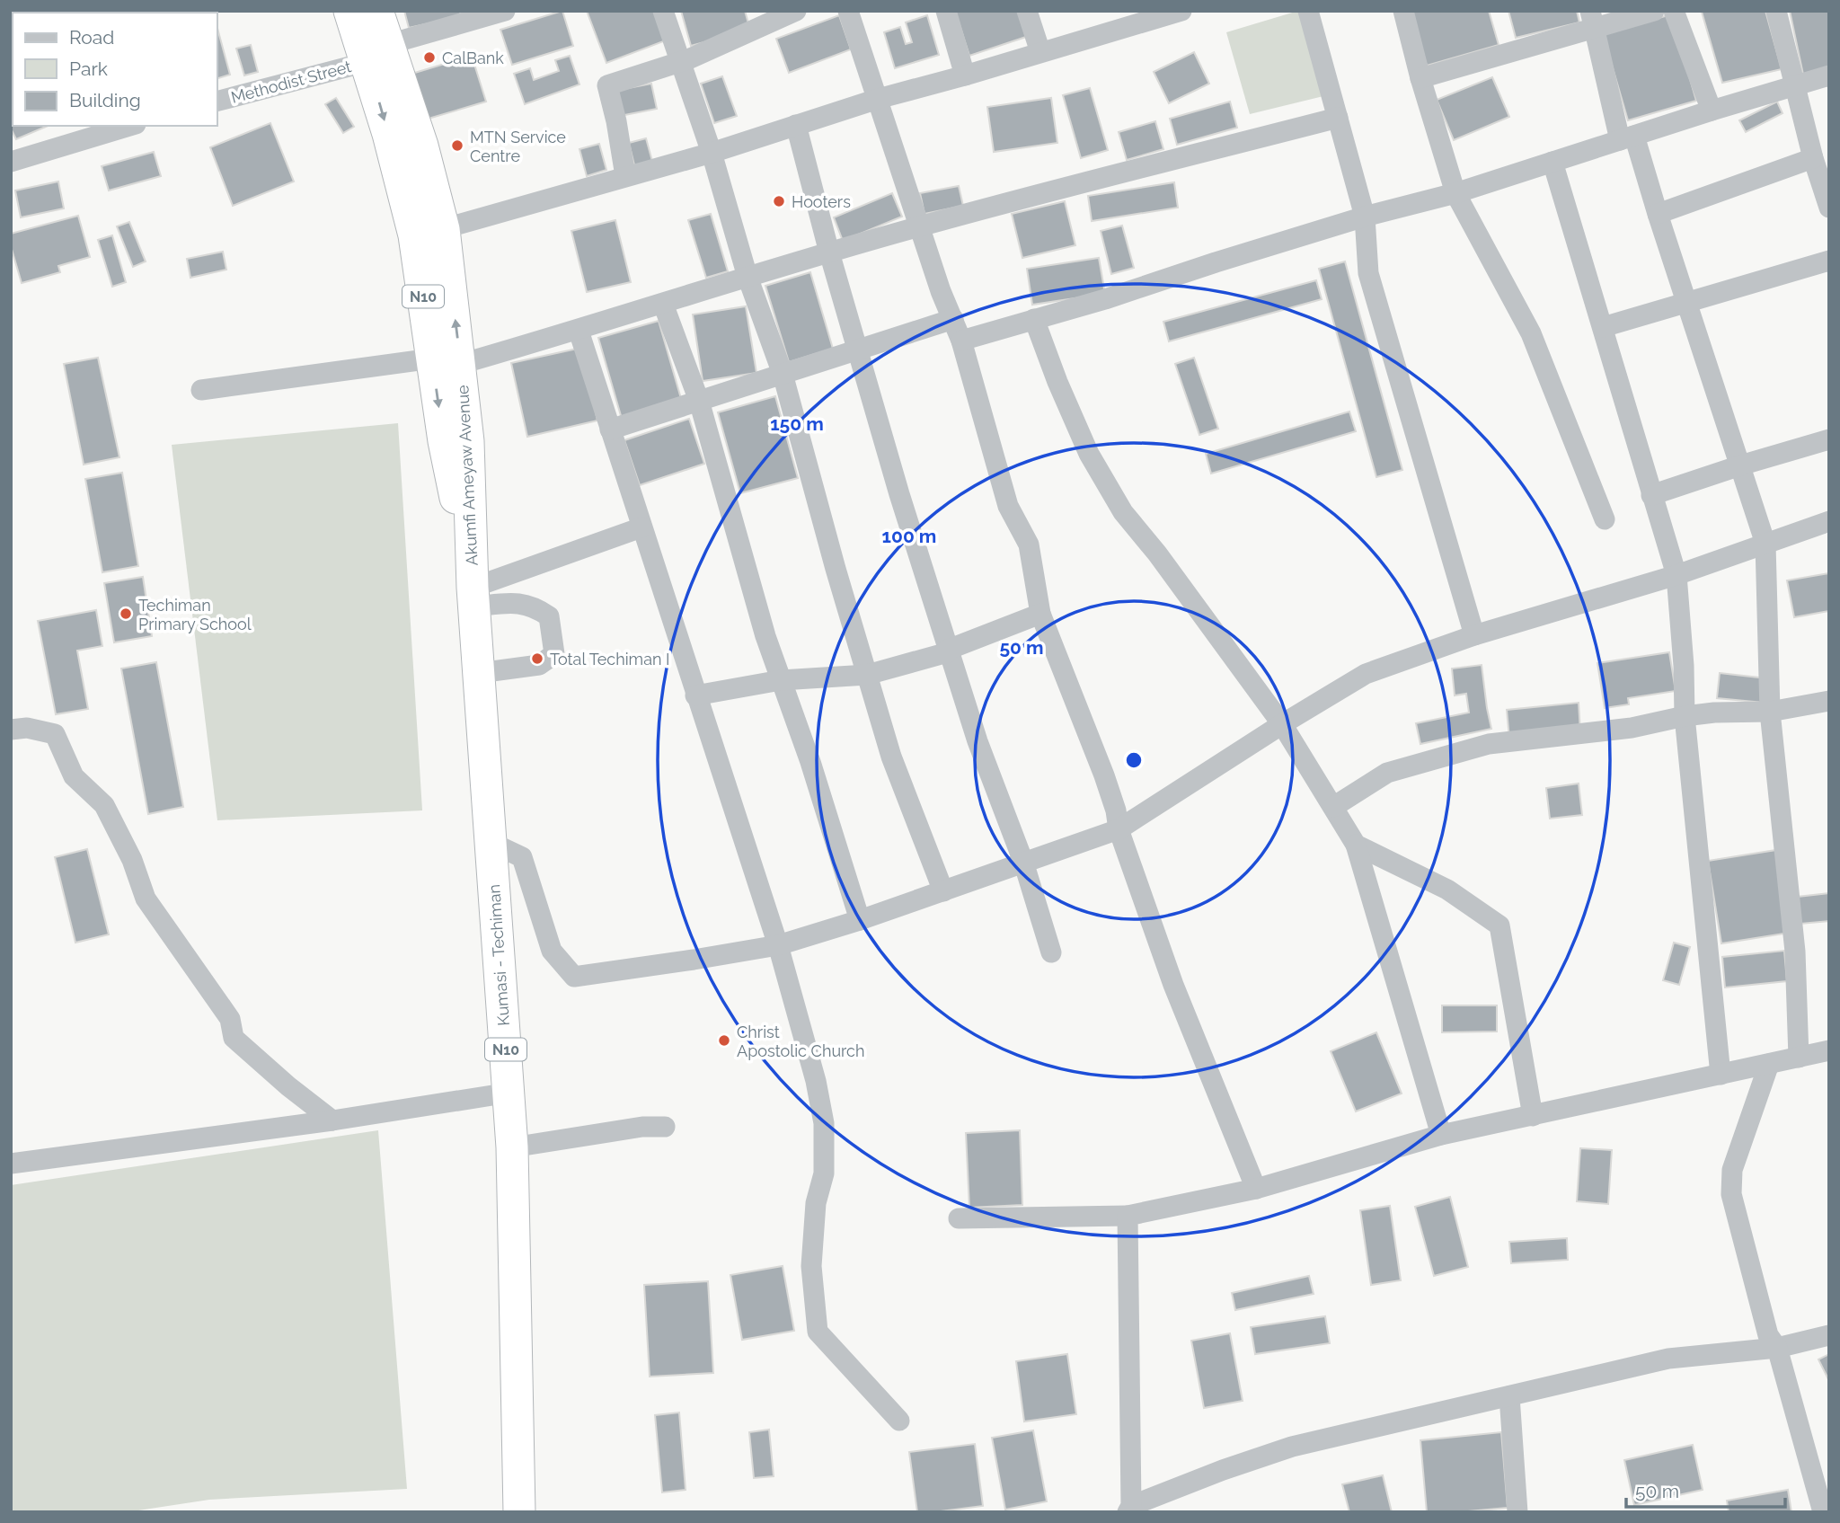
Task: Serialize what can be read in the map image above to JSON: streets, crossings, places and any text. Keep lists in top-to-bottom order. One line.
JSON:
{"streets":{"highway":["N10","Akumfi Ameyaw Avenue","Kumasi - Techiman"],"street":["Methodist Street"]},"crossings":[["Methodist Street","Akumfi Ameyaw Avenue"],["Akumfi Ameyaw Avenue","Kumasi - Techiman"]],"places":["CalBank","MTN Service Centre","Hooters","Techiman Primary School","Total Techiman I","Christ Apostolic Church"],"legend":["Road","Park","Building"],"scale_bar":"50 m","rings":["150 m","100 m","50 m"]}
